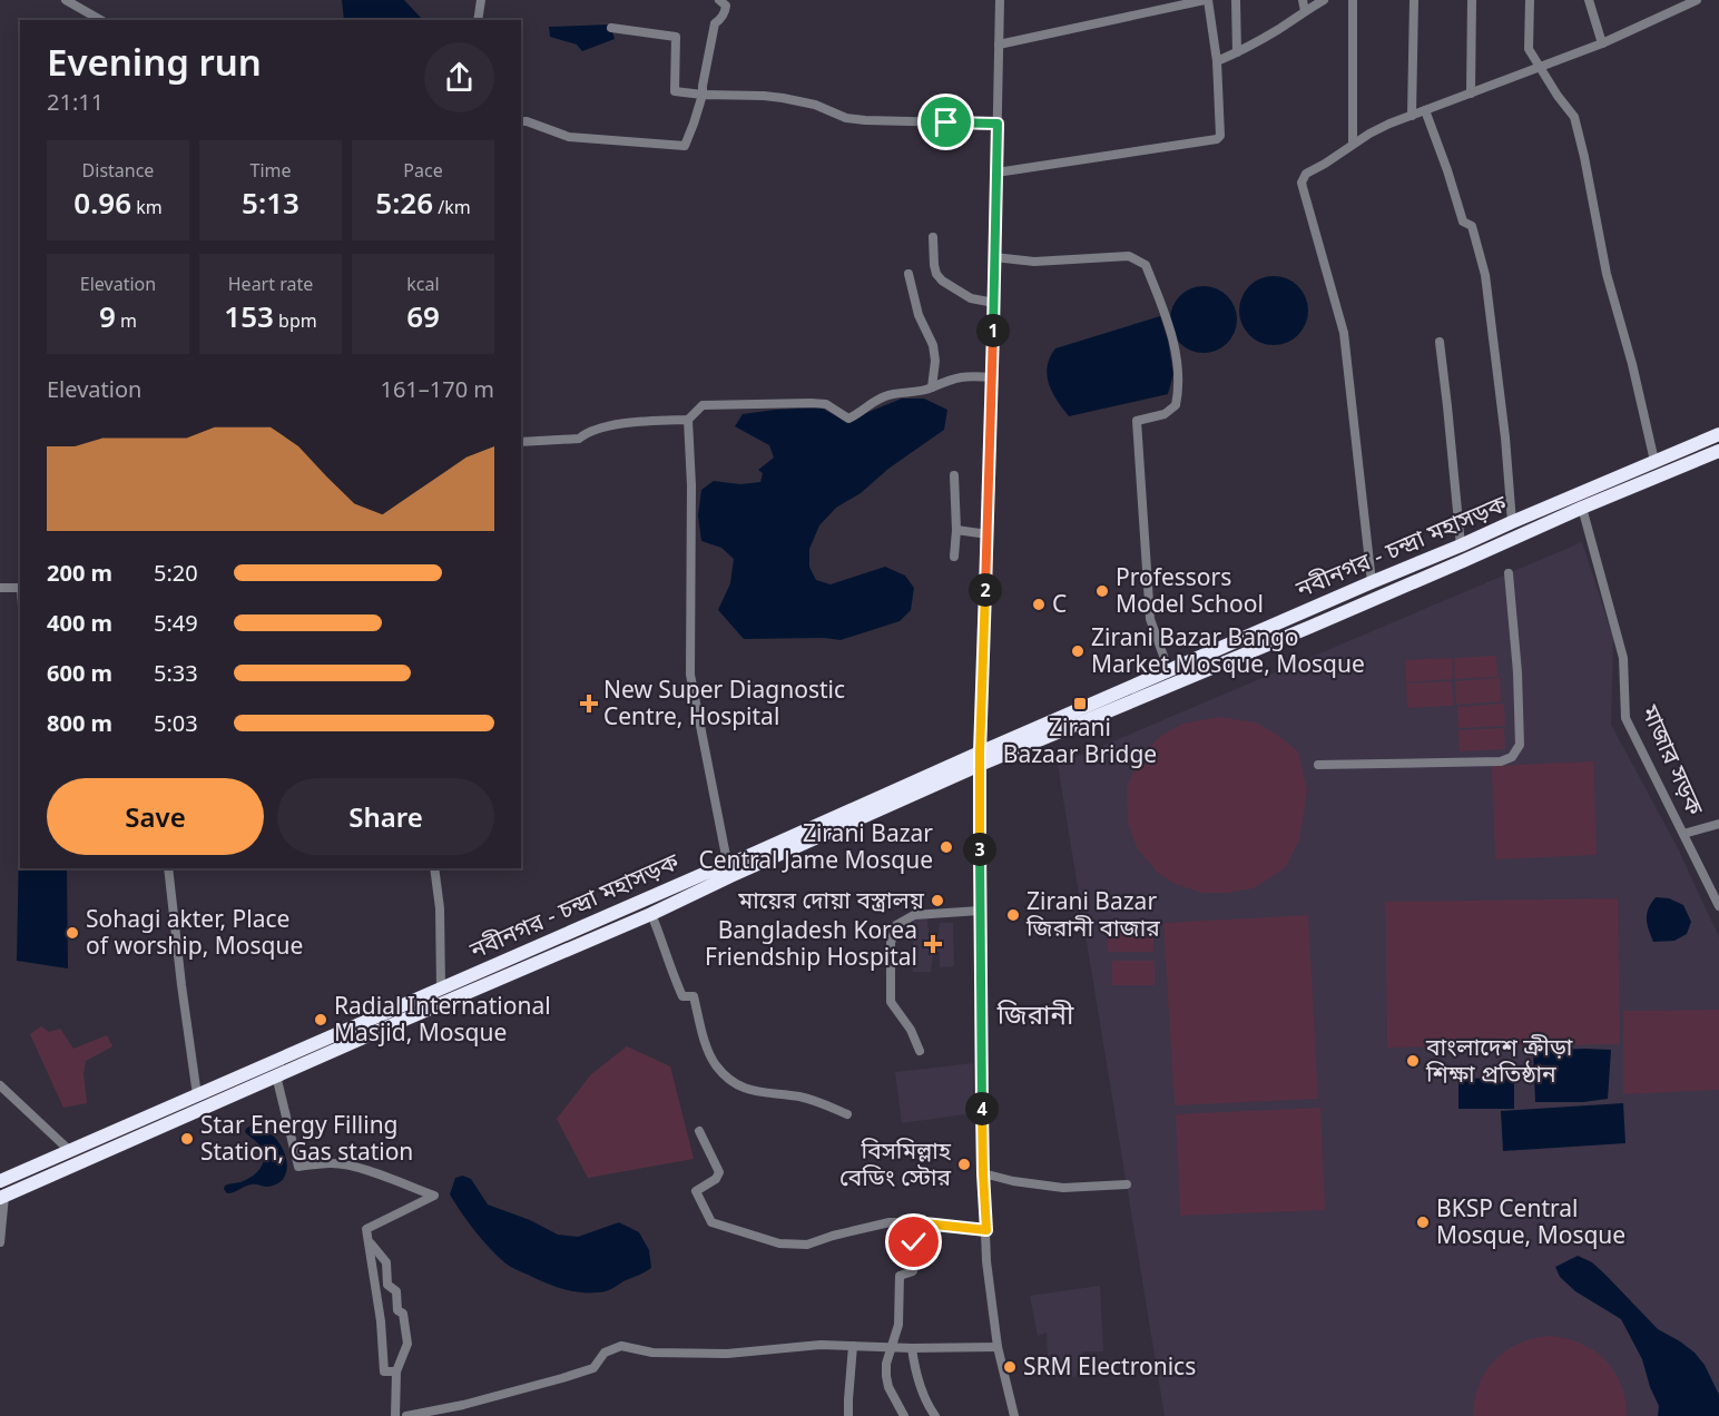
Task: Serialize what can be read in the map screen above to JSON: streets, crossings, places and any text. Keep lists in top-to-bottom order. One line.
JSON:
{"streets":{"highway":["নবীনগর - চন্দ্রা মহাসড়ক"],"street":["মাজার সড়ক"]},"crossings":[["নবীনগর - চন্দ্রা মহাসড়ক","মাজার সড়ক"]],"districts":["জিরানী"],"places":{"other":["Professors Model School","C","Zirani Bazar Bango Market Mosque, Mosque","Zirani Bazar Central Jame Mosque","মায়ের দোয়া বস্ত্রালয়","Zirani Bazar জিরানী বাজার","Sohagi akter, Place of worship, Mosque","Radial International Masjid, Mosque","বাংলাদেশ ক্রীড়া শিক্ষা প্রতিষ্ঠান","Star Energy Filling Station, Gas station","বিসমিল্লাহ বেডিং স্টোর","BKSP Central Mosque, Mosque","SRM Electronics"],"health":["New Super Diagnostic Centre, Hospital","Bangladesh Korea Friendship Hospital"],"transit":["Zirani Bazaar Bridge"]},"page":{"heading":["Evening run","21:11"],"stats":[["Distance","0.96 km"],["Time","5:13"],["Pace","5:26 /km"],["Elevation","9 m"],["Heart rate","153 bpm"],["kcal","69"]],"pins":["1","2","3","4"],"chart":["Elevation","161–170 m"],"list":[{"name":"200 m","note":"5:20"},{"name":"400 m","note":"5:49"},{"name":"600 m","note":"5:33"},{"name":"800 m","note":"5:03"}],"buttons":["Save","Share"]}}
